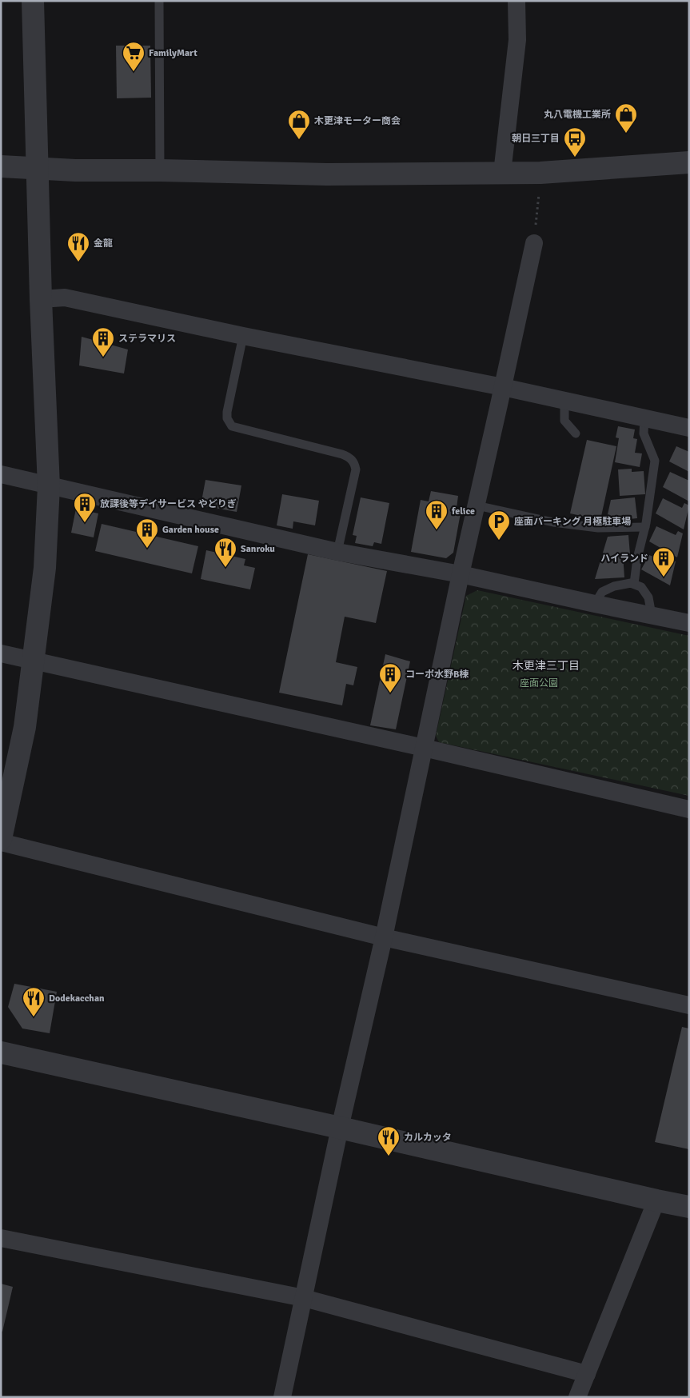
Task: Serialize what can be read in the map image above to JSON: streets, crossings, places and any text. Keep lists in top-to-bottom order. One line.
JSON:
{"districts":["木更津三丁目"],"parks":["座面公園"],"places":{"supermarket":["FamilyMart"],"shop":["丸八電機工業所","木更津モーター商会"],"bus stop":["朝日三丁目"],"restaurant":["金龍","Sanroku","Dodekacchan","カルカッタ"],"building":["ステラマリス","放課後等デイサービス やどりぎ","felice","Garden house","ハイランド","コーポ水野B棟"],"parking":["座面パーキング 月極駐車場"]}}
